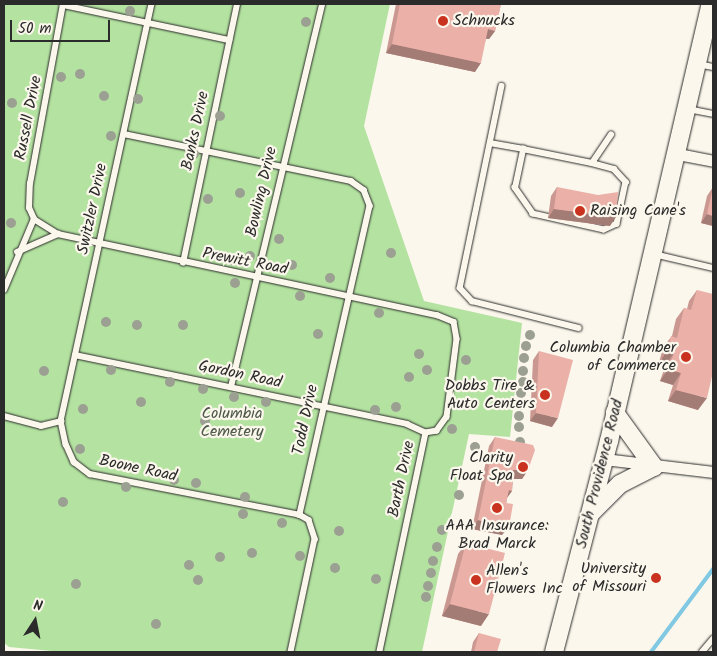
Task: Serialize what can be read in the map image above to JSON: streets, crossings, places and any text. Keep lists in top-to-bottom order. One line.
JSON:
{"streets":{"main road":["South Providence Road"],"lane":["Russell Drive","Banks Drive","Bowling Drive","Switzler Drive","Prewitt Road","Gordon Road","Todd Drive","Boone Road","Barth Drive"]},"crossings":[["Russell Drive","Prewitt Road"],["Banks Drive","Prewitt Road"],["Bowling Drive","Prewitt Road"],["Bowling Drive","Gordon Road"],["Bowling Drive","Todd Drive"],["Switzler Drive","Prewitt Road"],["Switzler Drive","Gordon Road"],["Switzler Drive","Boone Road"],["Prewitt Road","Todd Drive"],["Prewitt Road","Barth Drive"],["Gordon Road","Todd Drive"],["Gordon Road","Barth Drive"],["Todd Drive","Boone Road"]],"parks":["Columbia Cemetery"],"places":["Schnucks","Raising Cane's","Columbia Chamber of Commerce","Dobbs Tire & Auto Centers","Clarity Float Spa","AAA Insurance: Brad Marck","University of Missouri","Allen's Flowers Inc"],"scale_bar":"50 m","north":"top"}
